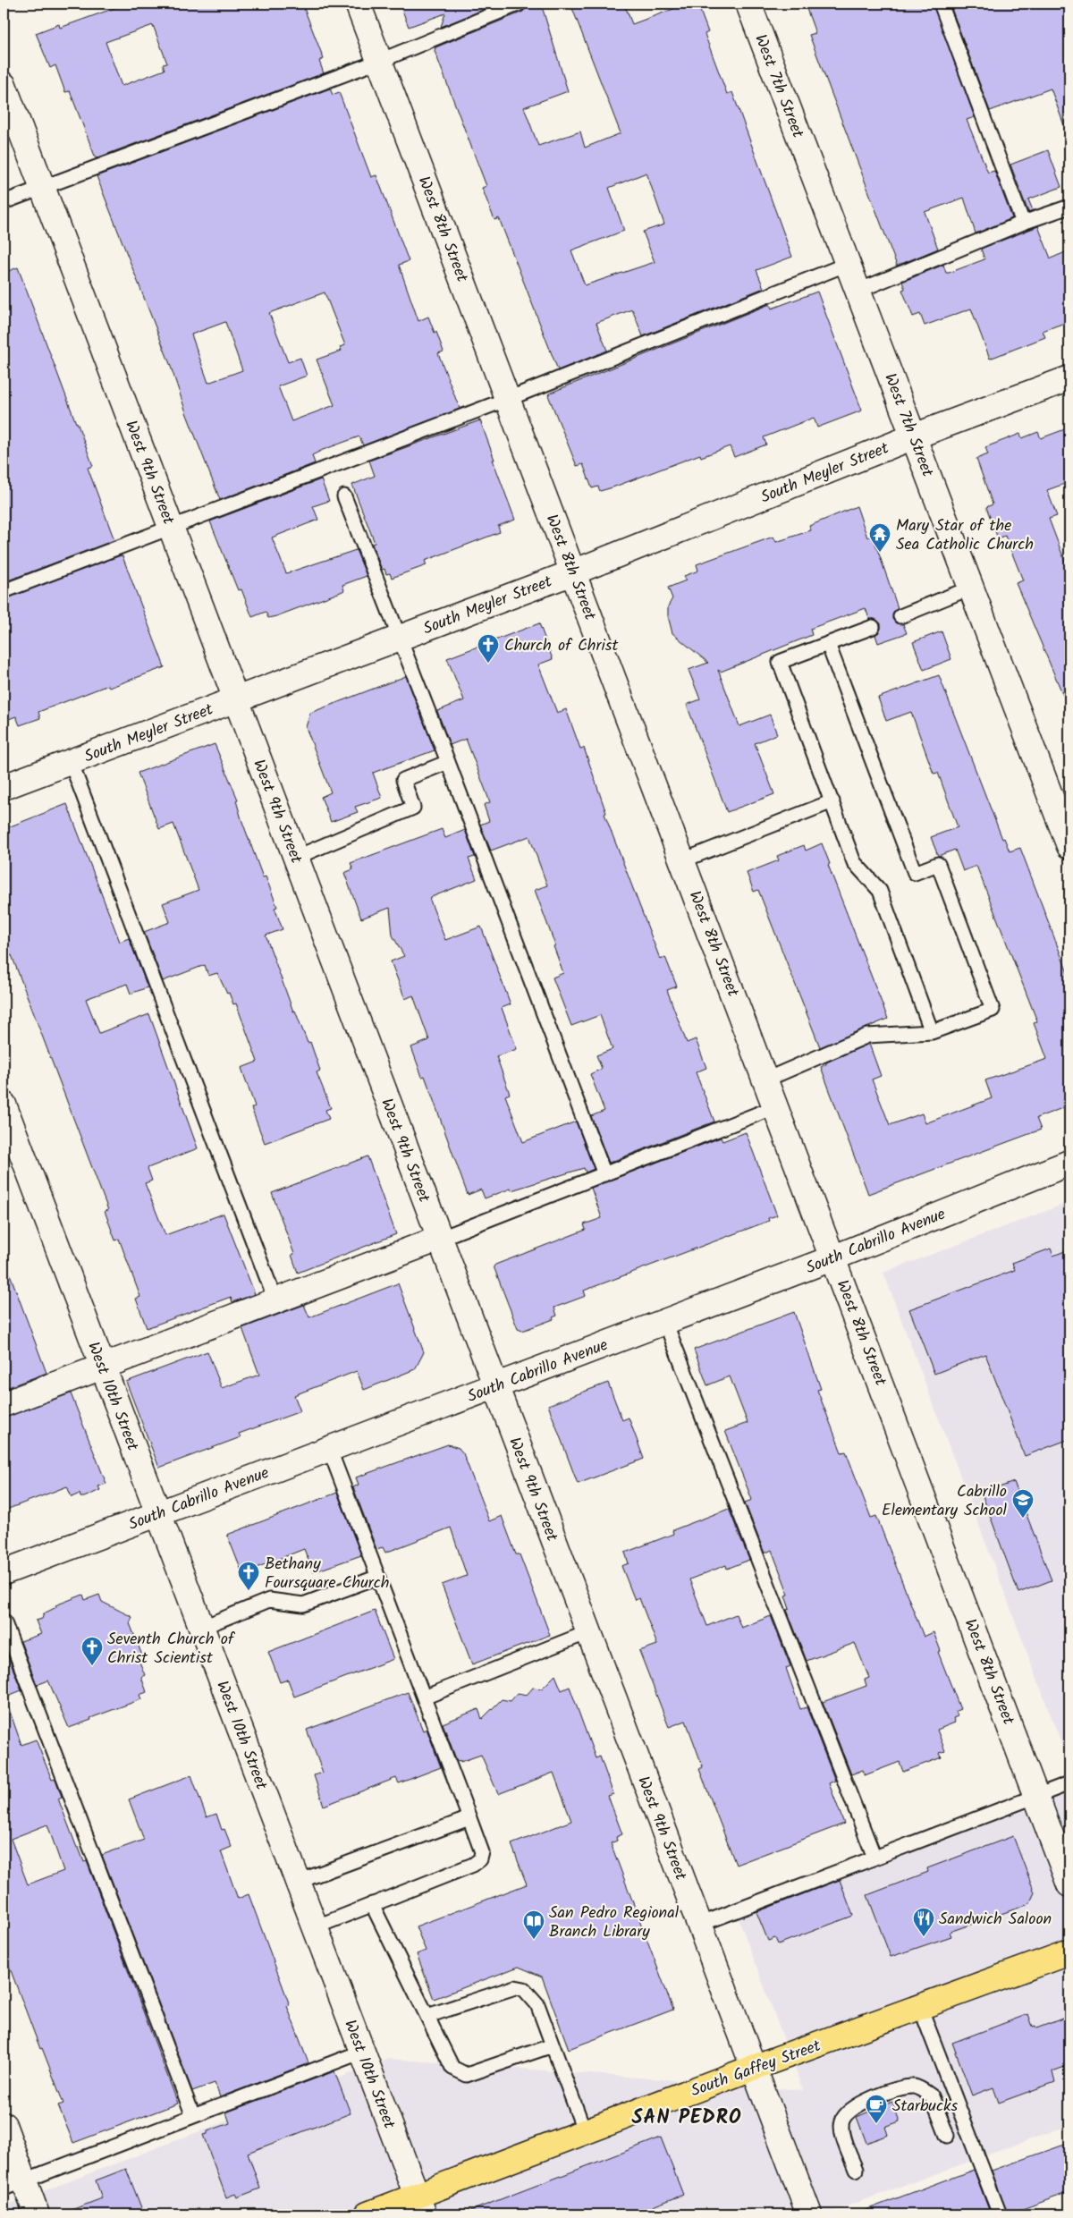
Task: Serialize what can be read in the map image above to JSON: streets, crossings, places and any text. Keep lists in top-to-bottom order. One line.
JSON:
{"streets":{"main road":["South Gaffey Street"],"street":["West 7th Street","West 8th Street","West 9th Street","South Meyler Street","South Cabrillo Avenue","West 10th Street"]},"crossings":[["West 7th Street","South Meyler Street"],["West 8th Street","South Meyler Street"],["West 8th Street","South Cabrillo Avenue"],["West 9th Street","South Meyler Street"],["West 9th Street","South Cabrillo Avenue"],["West 9th Street","South Gaffey Street"],["South Cabrillo Avenue","West 10th Street"],["West 10th Street","South Gaffey Street"]],"districts":["SAN PEDRO"],"places":{"temple":["Mary Star of the Sea Catholic Church"],"church":["Church of Christ","Bethany Foursquare Church","Seventh Church of Christ Scientist"],"school or university":["Cabrillo Elementary School"],"restaurant":["Sandwich Saloon"],"library":["San Pedro Regional Branch Library"],"cafe":["Starbucks"]}}
